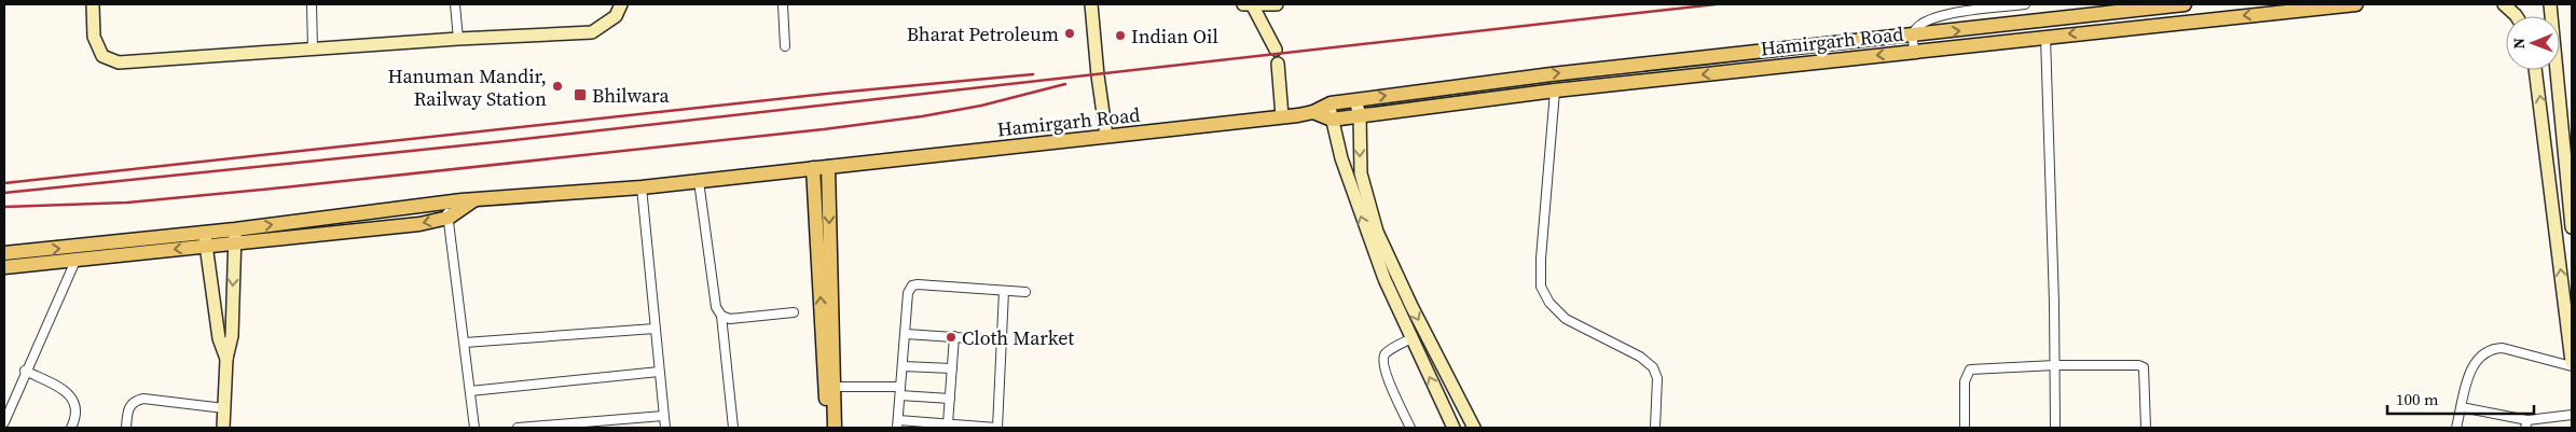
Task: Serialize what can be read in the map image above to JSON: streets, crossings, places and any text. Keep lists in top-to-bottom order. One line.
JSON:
{"streets":{"main road":["Hamirgarh Road"]},"places":{"other":["Bharat Petroleum","Indian Oil","Hanuman Mandir, Railway Station","Cloth Market"],"transit":["Bhilwara"]},"scale_bar":"100 m","north":"left"}
